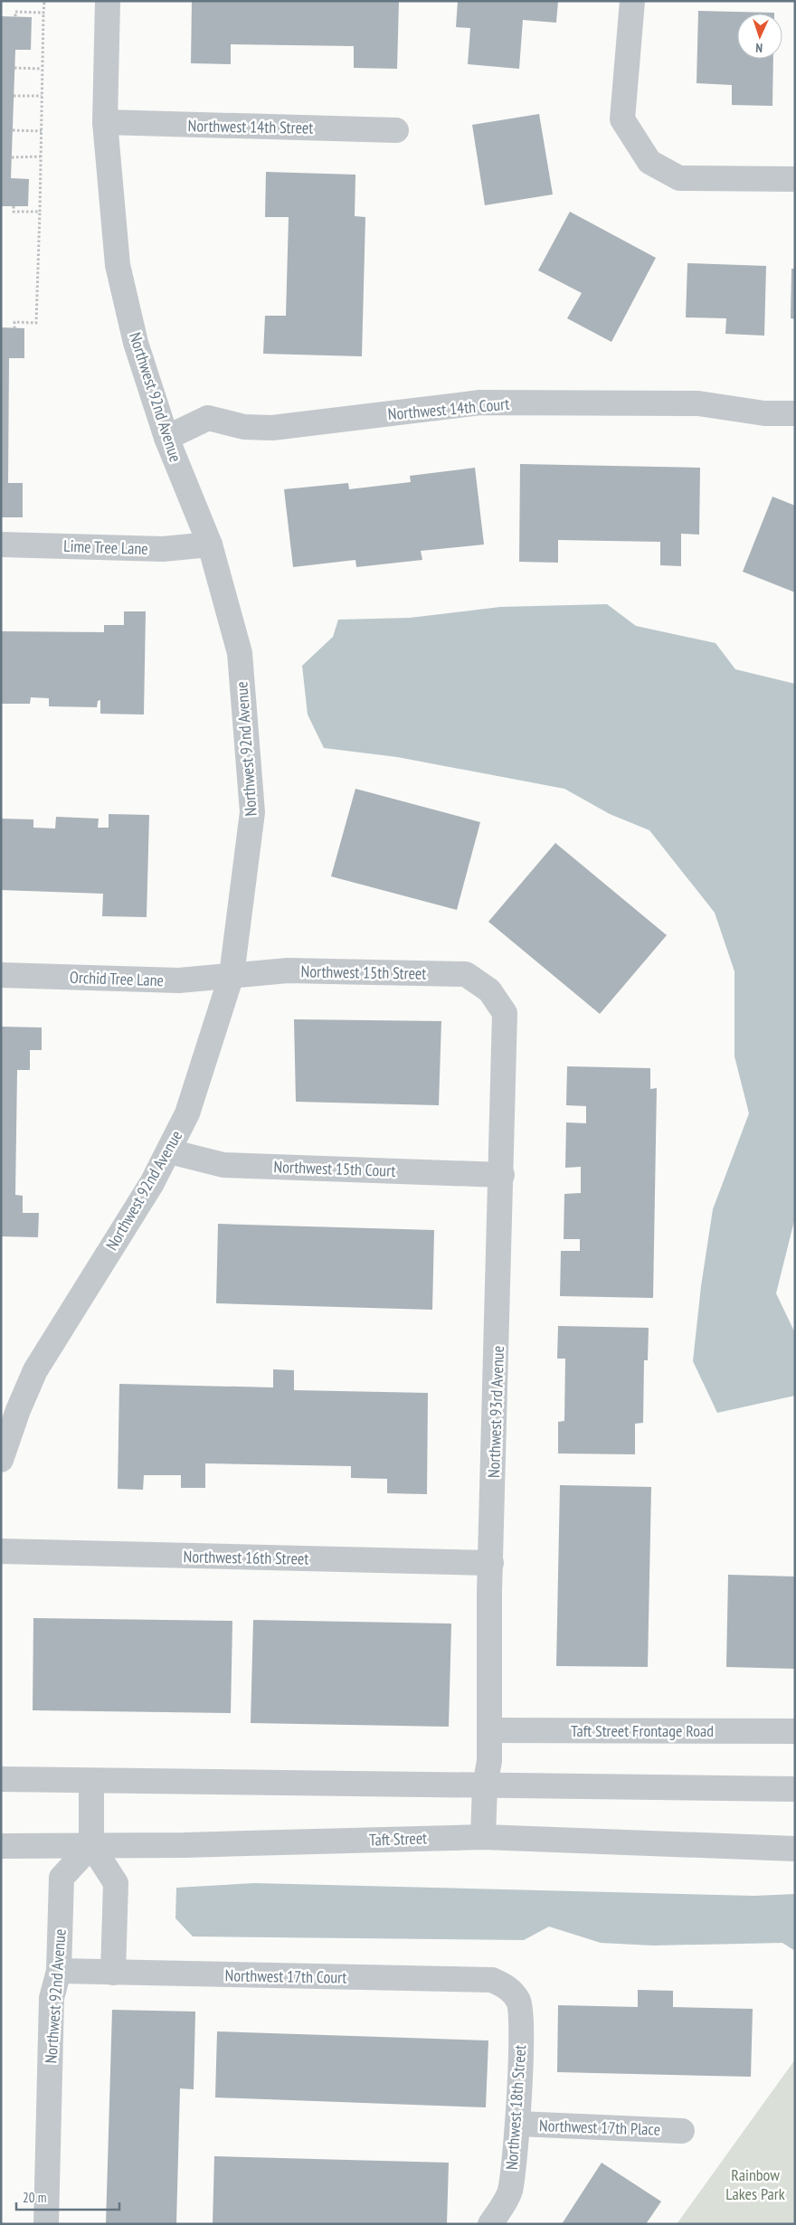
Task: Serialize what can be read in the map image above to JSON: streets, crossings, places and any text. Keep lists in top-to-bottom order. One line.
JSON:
{"streets":{"street":["Northwest 14th Street","Northwest 92nd Avenue","Northwest 14th Court","Lime Tree Lane","Northwest 15th Street","Orchid Tree Lane","Northwest 15th Court","Northwest 93rd Avenue","Northwest 16th Street","Taft Street Frontage Road","Taft Street","Northwest 17th Court","Northwest 18th Street","Northwest 17th Place"]},"crossings":[["Northwest 14th Street","Northwest 92nd Avenue"],["Northwest 92nd Avenue","Northwest 14th Court"],["Northwest 92nd Avenue","Lime Tree Lane"],["Northwest 92nd Avenue","Northwest 15th Street"],["Northwest 92nd Avenue","Orchid Tree Lane"],["Northwest 92nd Avenue","Northwest 15th Court"],["Northwest 92nd Avenue","Taft Street"],["Northwest 92nd Avenue","Northwest 17th Court"],["Northwest 15th Street","Orchid Tree Lane"],["Northwest 15th Street","Northwest 93rd Avenue"],["Northwest 15th Court","Northwest 93rd Avenue"],["Northwest 93rd Avenue","Northwest 16th Street"],["Northwest 93rd Avenue","Taft Street Frontage Road"],["Northwest 93rd Avenue","Taft Street"],["Northwest 17th Court","Northwest 18th Street"],["Northwest 18th Street","Northwest 17th Place"]],"parks":["Rainbow Lakes Park"],"scale_bar":"20 m","north":"bottom"}
